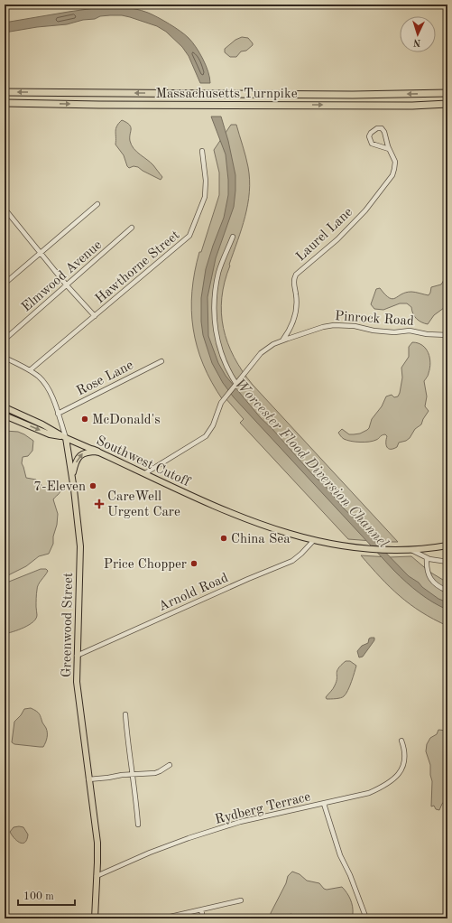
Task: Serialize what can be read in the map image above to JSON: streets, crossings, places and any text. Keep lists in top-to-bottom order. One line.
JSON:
{"streets":{"highway":["Massachusetts Turnpike"],"main road":["Southwest Cutoff","Greenwood Street"],"street":["Laurel Lane","Hawthorne Street","Elmwood Avenue","Pinrock Road","Rose Lane","Arnold Road","Rydberg Terrace"]},"crossings":[["Laurel Lane","Pinrock Road"],["Hawthorne Street","Greenwood Street"],["Pinrock Road","Southwest Cutoff"],["Rose Lane","Greenwood Street"],["Southwest Cutoff","Arnold Road"],["Southwest Cutoff","Greenwood Street"],["Arnold Road","Greenwood Street"],["Greenwood Street","Rydberg Terrace"]],"water":["Worcester Flood Diversion Channel"],"places":{"other":["McDonald's","7-Eleven","China Sea","Price Chopper"],"health":["CareWell Urgent Care"]},"scale_bar":"100 m","north":"bottom"}
